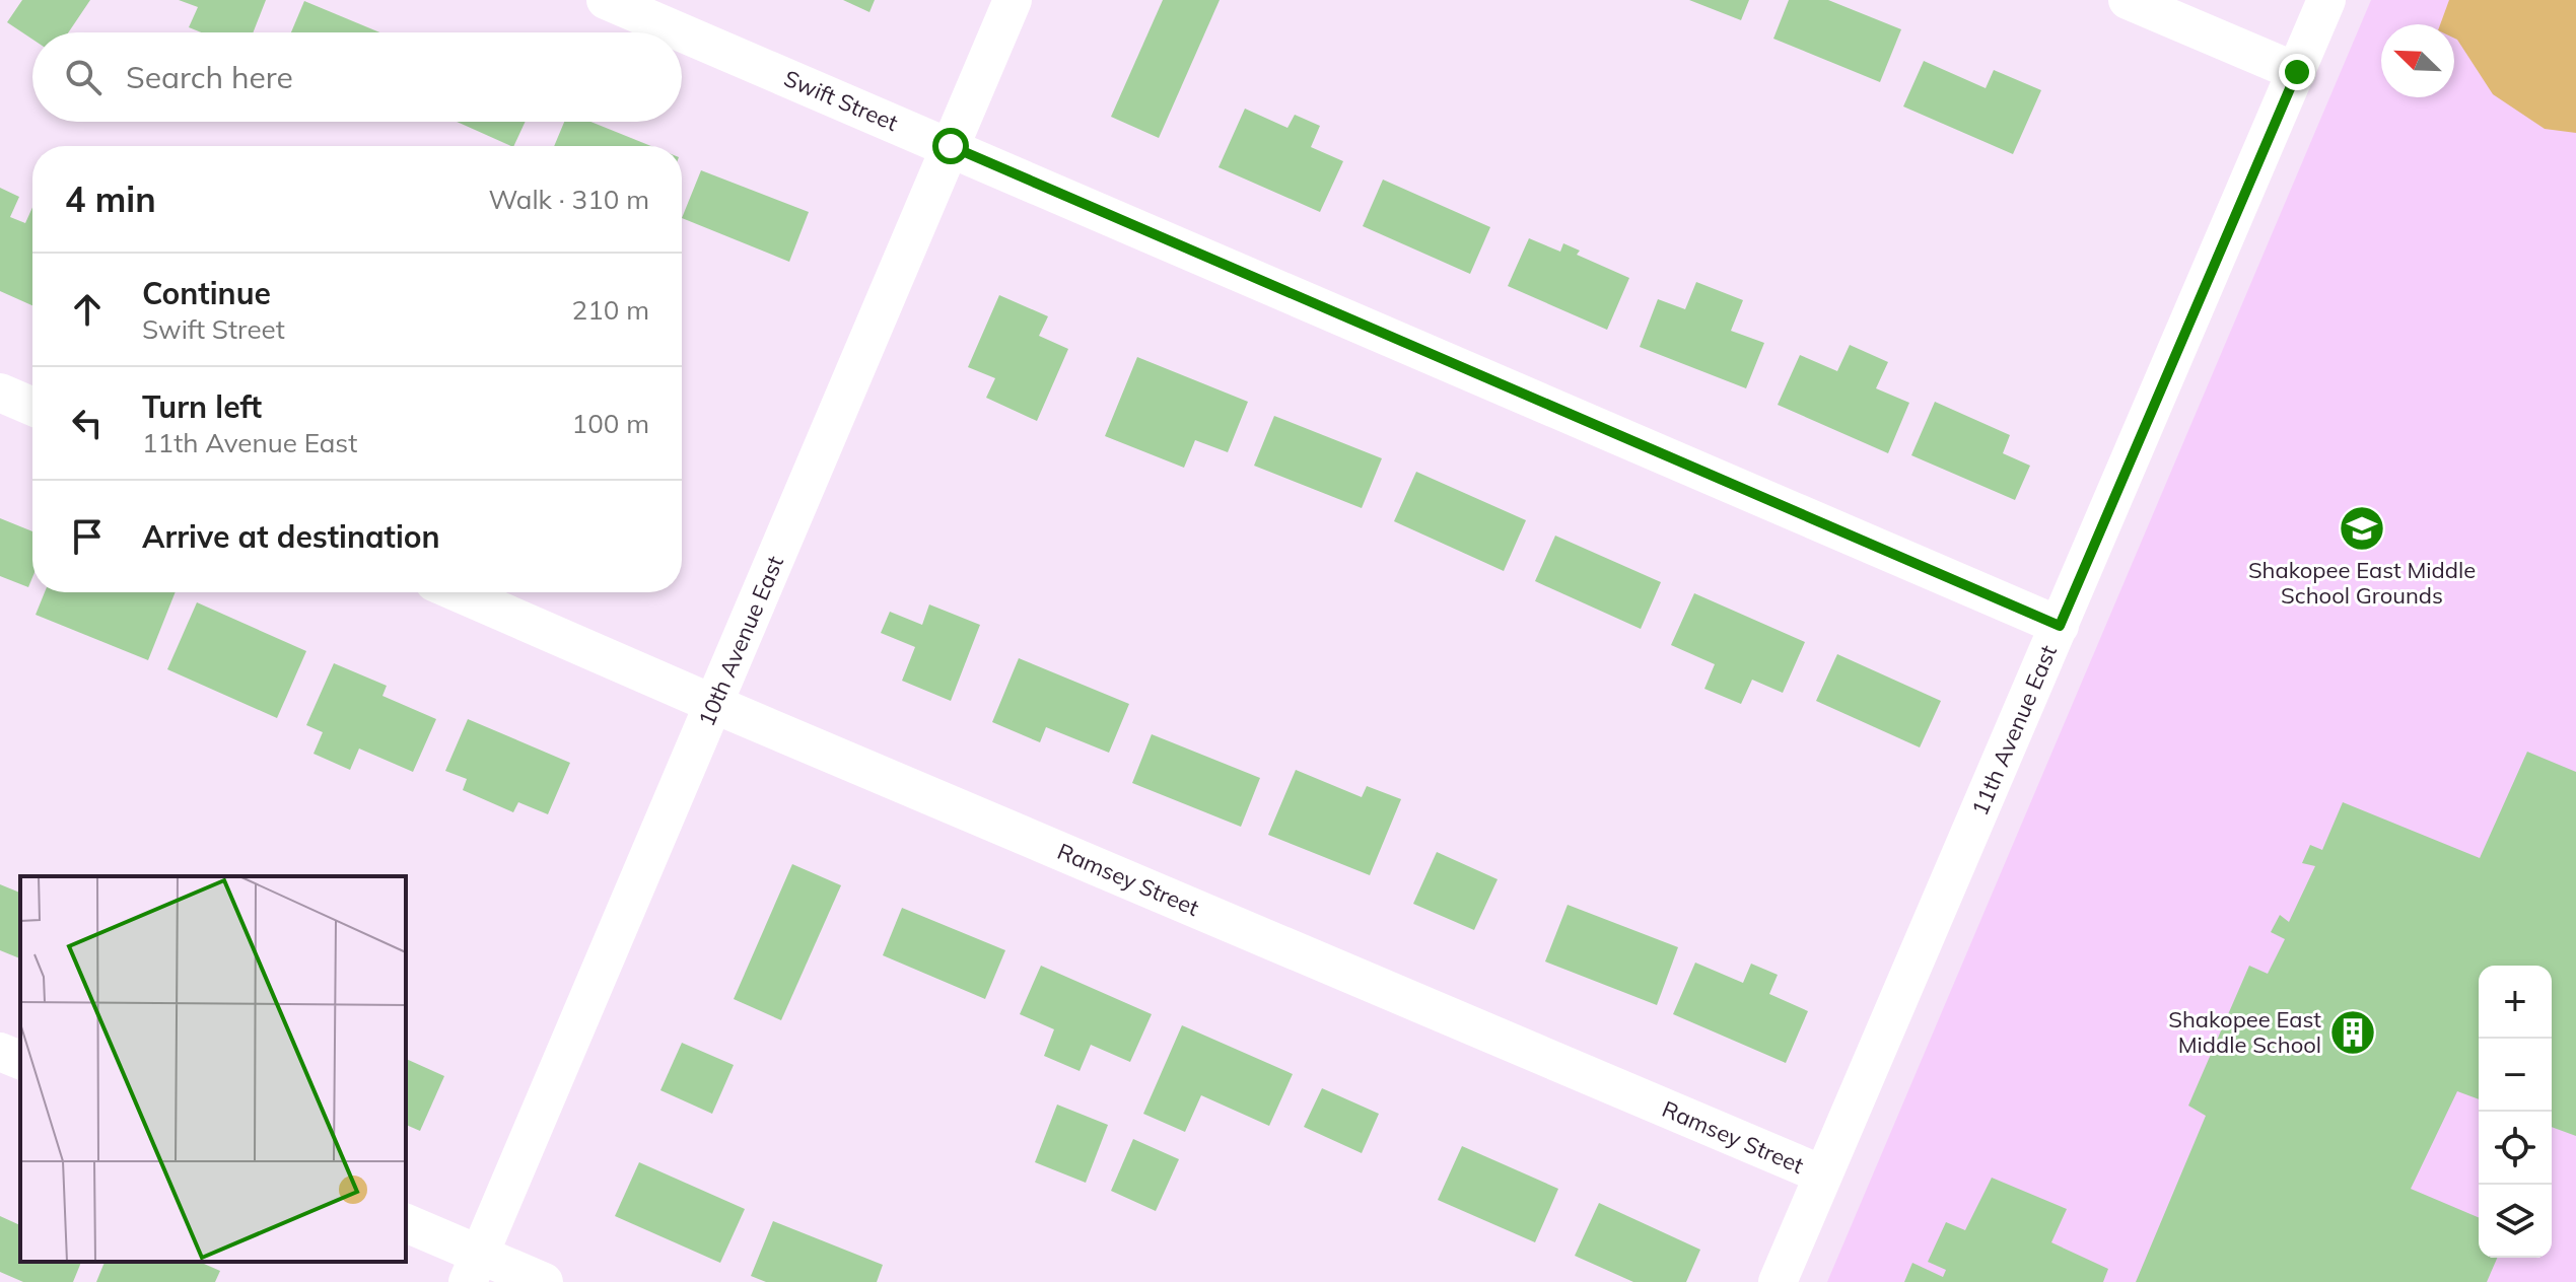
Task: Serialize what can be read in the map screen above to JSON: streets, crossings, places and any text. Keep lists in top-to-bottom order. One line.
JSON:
{"streets":{"street":["Swift Street","10th Avenue East","11th Avenue East","Ramsey Street"]},"crossings":[["Swift Street","10th Avenue East"],["Swift Street","11th Avenue East"],["10th Avenue East","Ramsey Street"],["11th Avenue East","Ramsey Street"]],"places":{"school or university":["Shakopee East Middle School Grounds"],"building":["Shakopee East Middle School"]},"north":"top left","page":{"search":"Search here","heading":["4 min","Walk · 310 m"],"list":[["Continue","Swift Street","210 m"],["Turn left","11th Avenue East","100 m"],"Arrive at destination"],"map_buttons":["+","−"]}}
